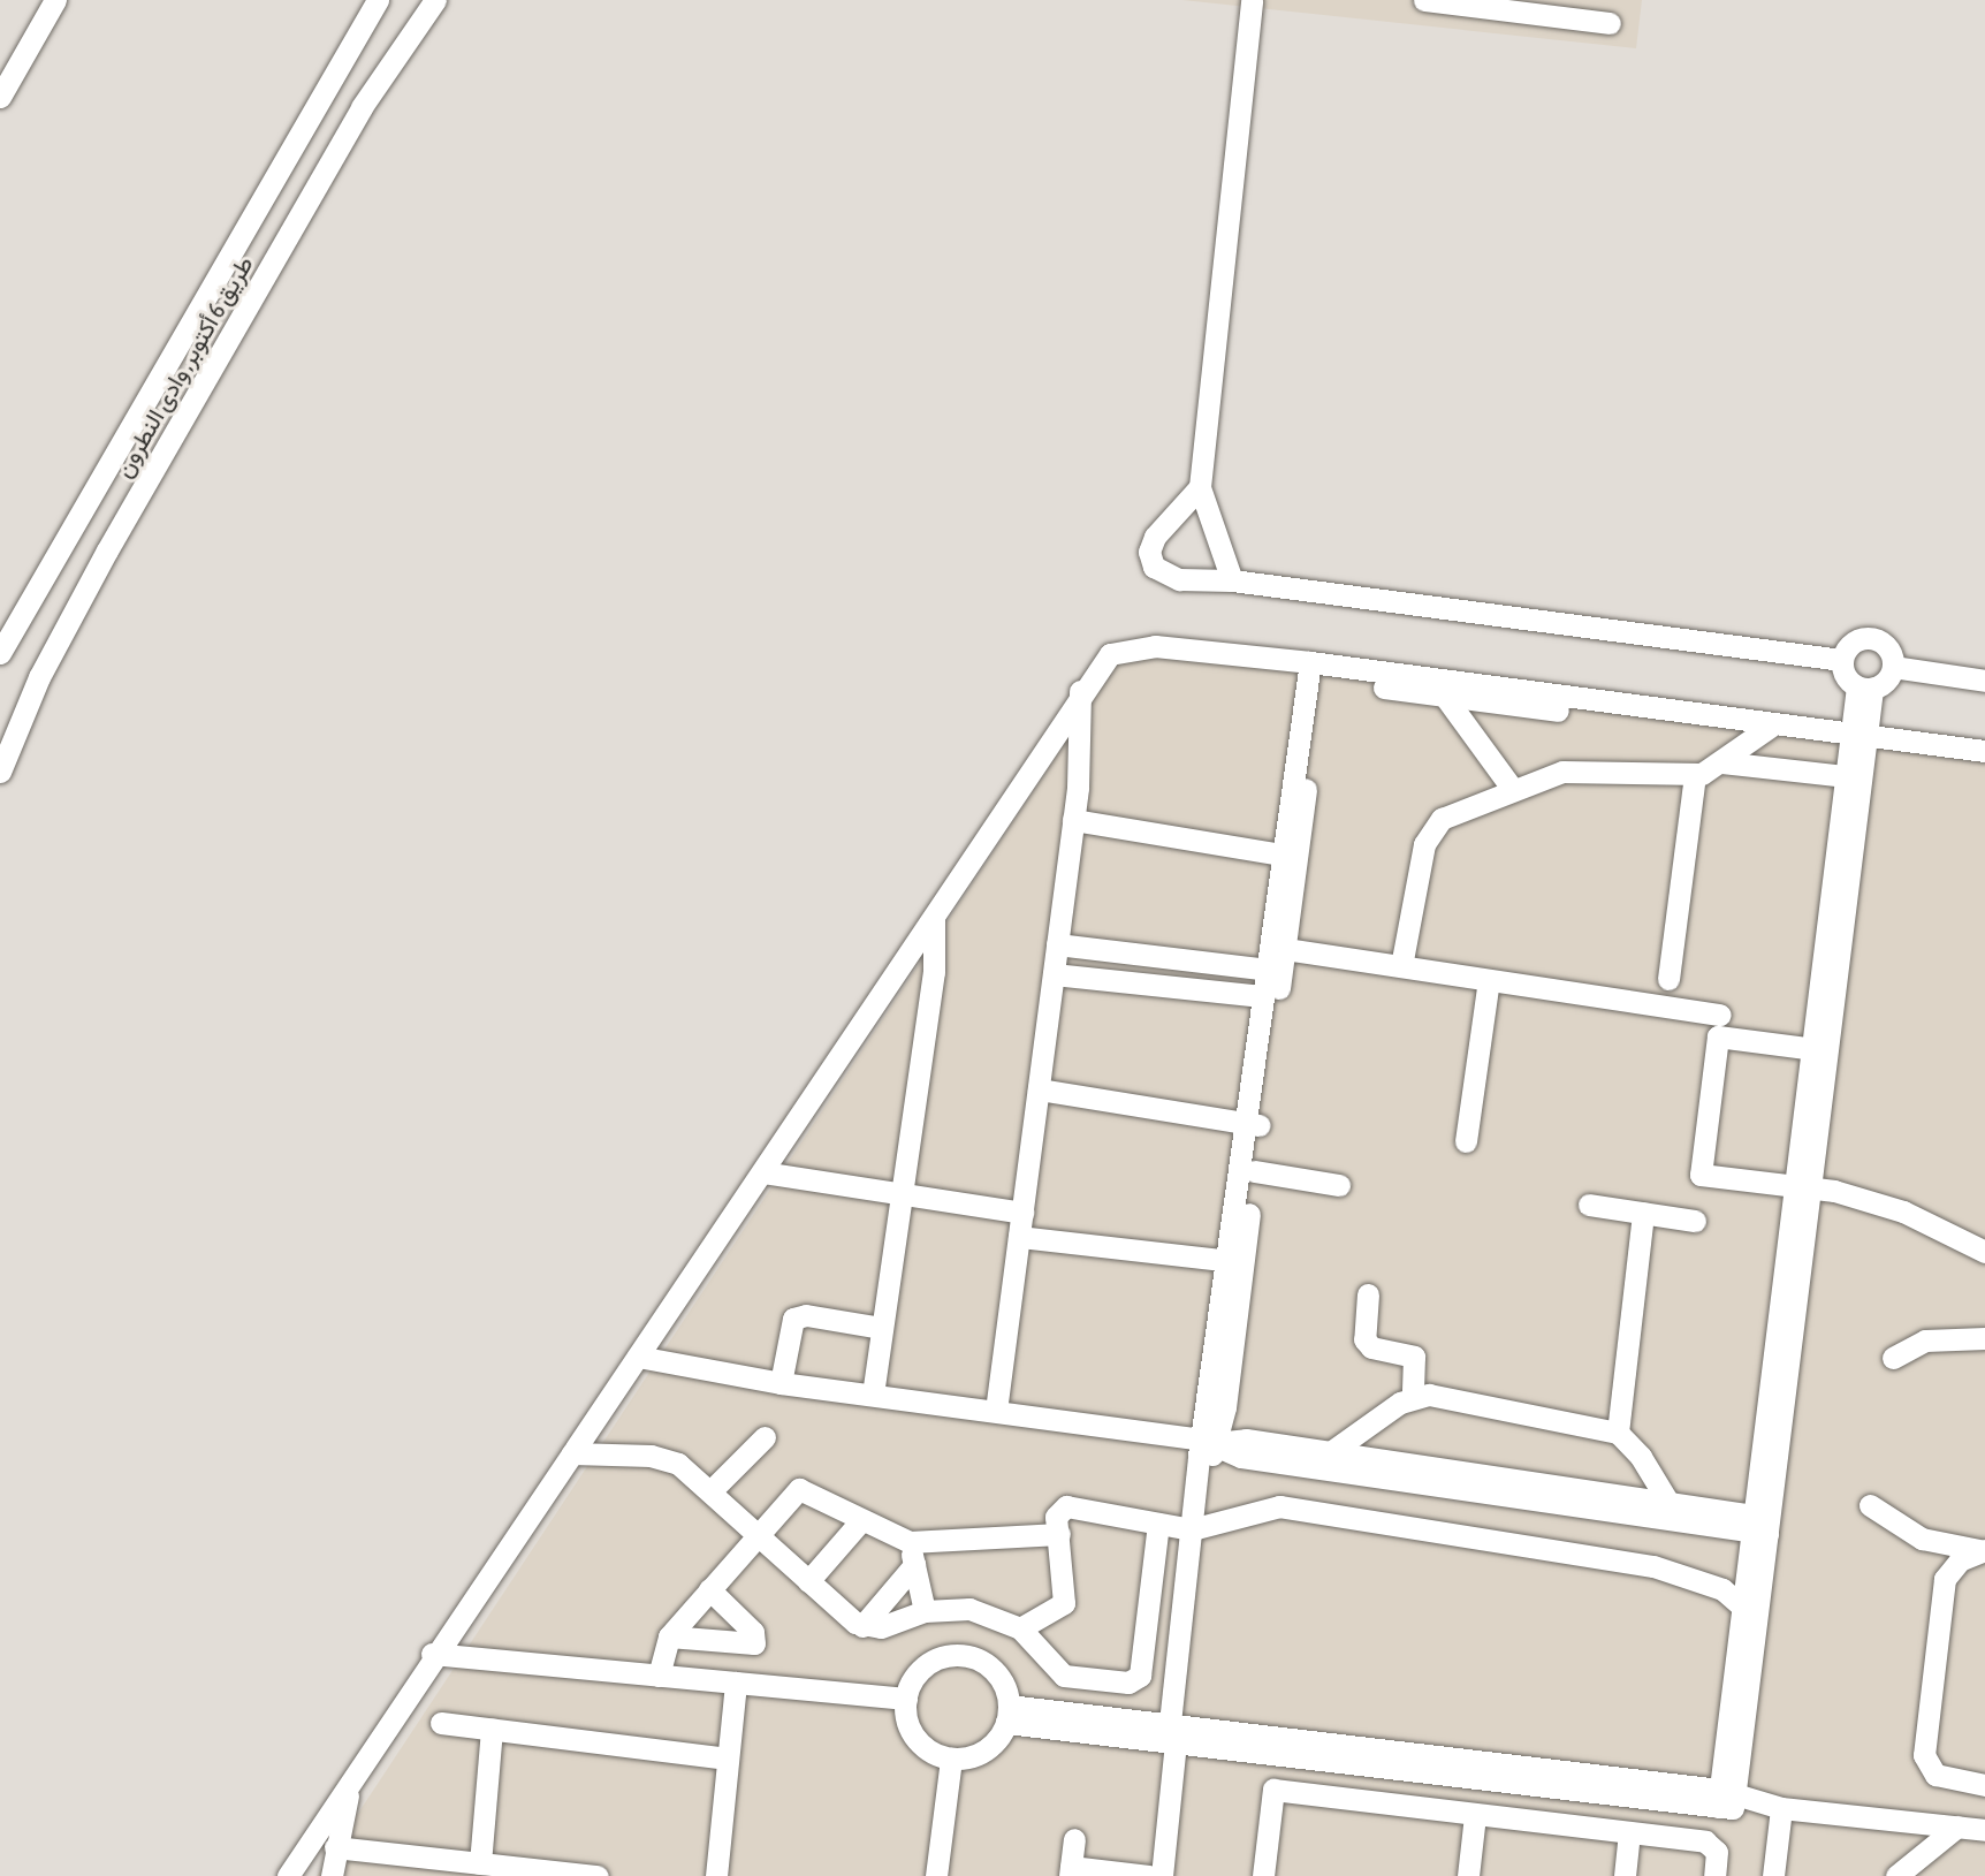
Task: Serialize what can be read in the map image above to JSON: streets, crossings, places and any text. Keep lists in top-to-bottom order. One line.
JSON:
{"streets":{"street":["طريق 6 أكتوبر, وادى النطرون"]}}
